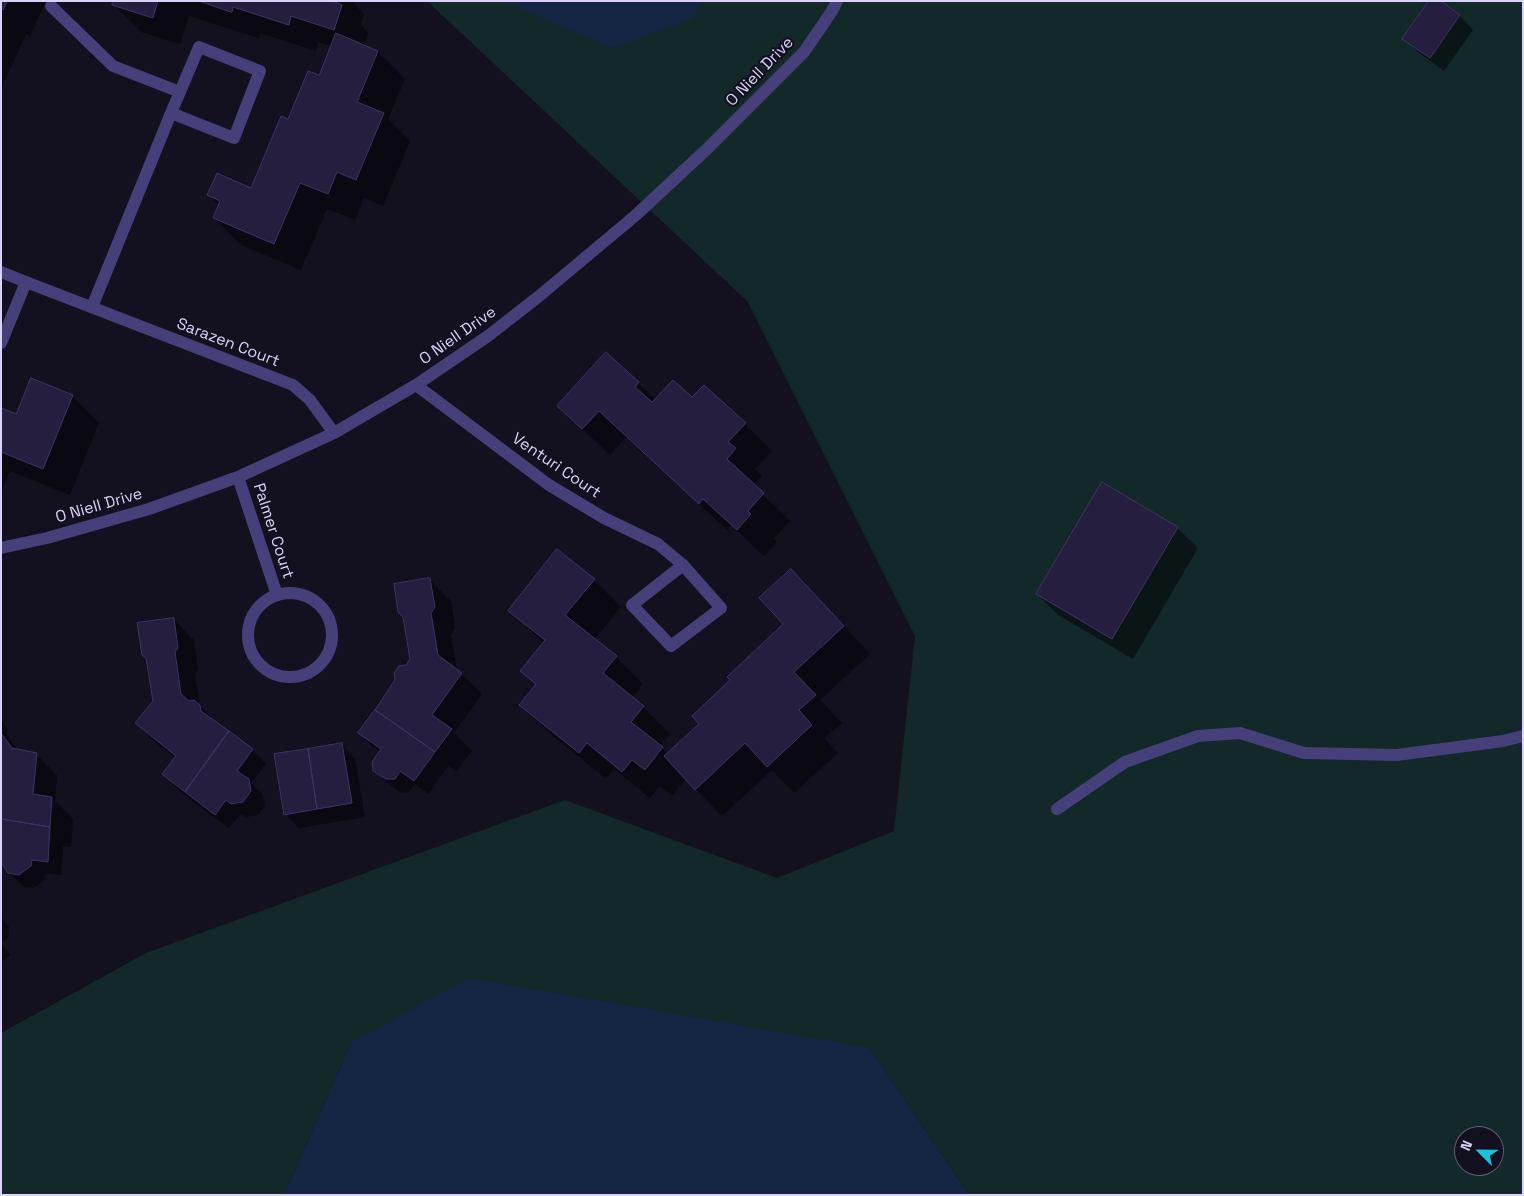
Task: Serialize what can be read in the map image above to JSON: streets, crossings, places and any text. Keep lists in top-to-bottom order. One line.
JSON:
{"streets":{"street":["O Niell Drive","Sarazen Court","Venturi Court","Palmer Court"]},"crossings":[["O Niell Drive","Sarazen Court"],["O Niell Drive","Venturi Court"],["O Niell Drive","Palmer Court"]],"north":"top left"}
